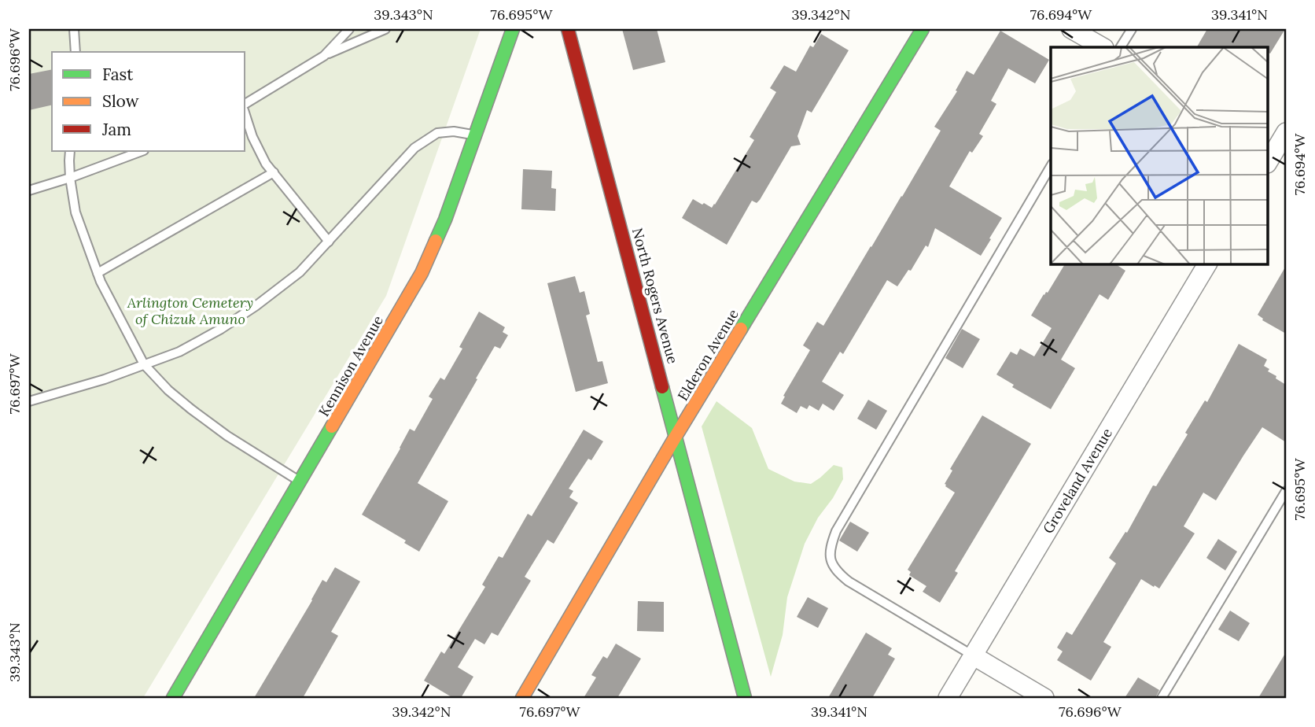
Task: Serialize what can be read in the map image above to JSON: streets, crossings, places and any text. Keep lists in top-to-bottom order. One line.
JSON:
{"streets":{"street":["North Rogers Avenue","Elderon Avenue","Kennison Avenue","Groveland Avenue"]},"crossings":[["North Rogers Avenue","Elderon Avenue"]],"parks":["Arlington Cemetery of Chizuk Amuno"],"legend":["Fast","Slow","Jam"],"coordinates":["39.343°N","76.695°W","39.342°N","76.694°W","39.341°N","76.696°W","76.697°W"]}
